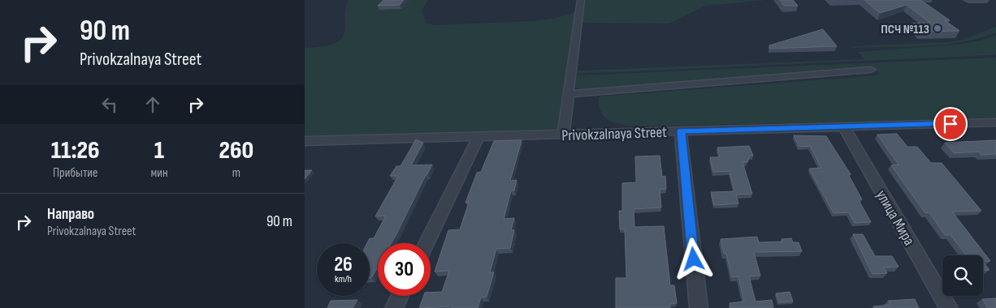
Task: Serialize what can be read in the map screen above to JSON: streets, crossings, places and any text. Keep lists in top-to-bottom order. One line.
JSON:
{"streets":{"street":["Privokzalnaya Street","улица Мира"]},"crossings":[["Privokzalnaya Street","улица Мира"]],"places":["ПСЧ №113"],"page":{"turn":["90 m","Privokzalnaya Street"],"eta":["11:26","Прибытие","1","мин","260","m"],"list":[{"name":"Направо","note":"Privokzalnaya Street","value":"90 m"}],"speed":"26 km/h","limit":"30"}}
